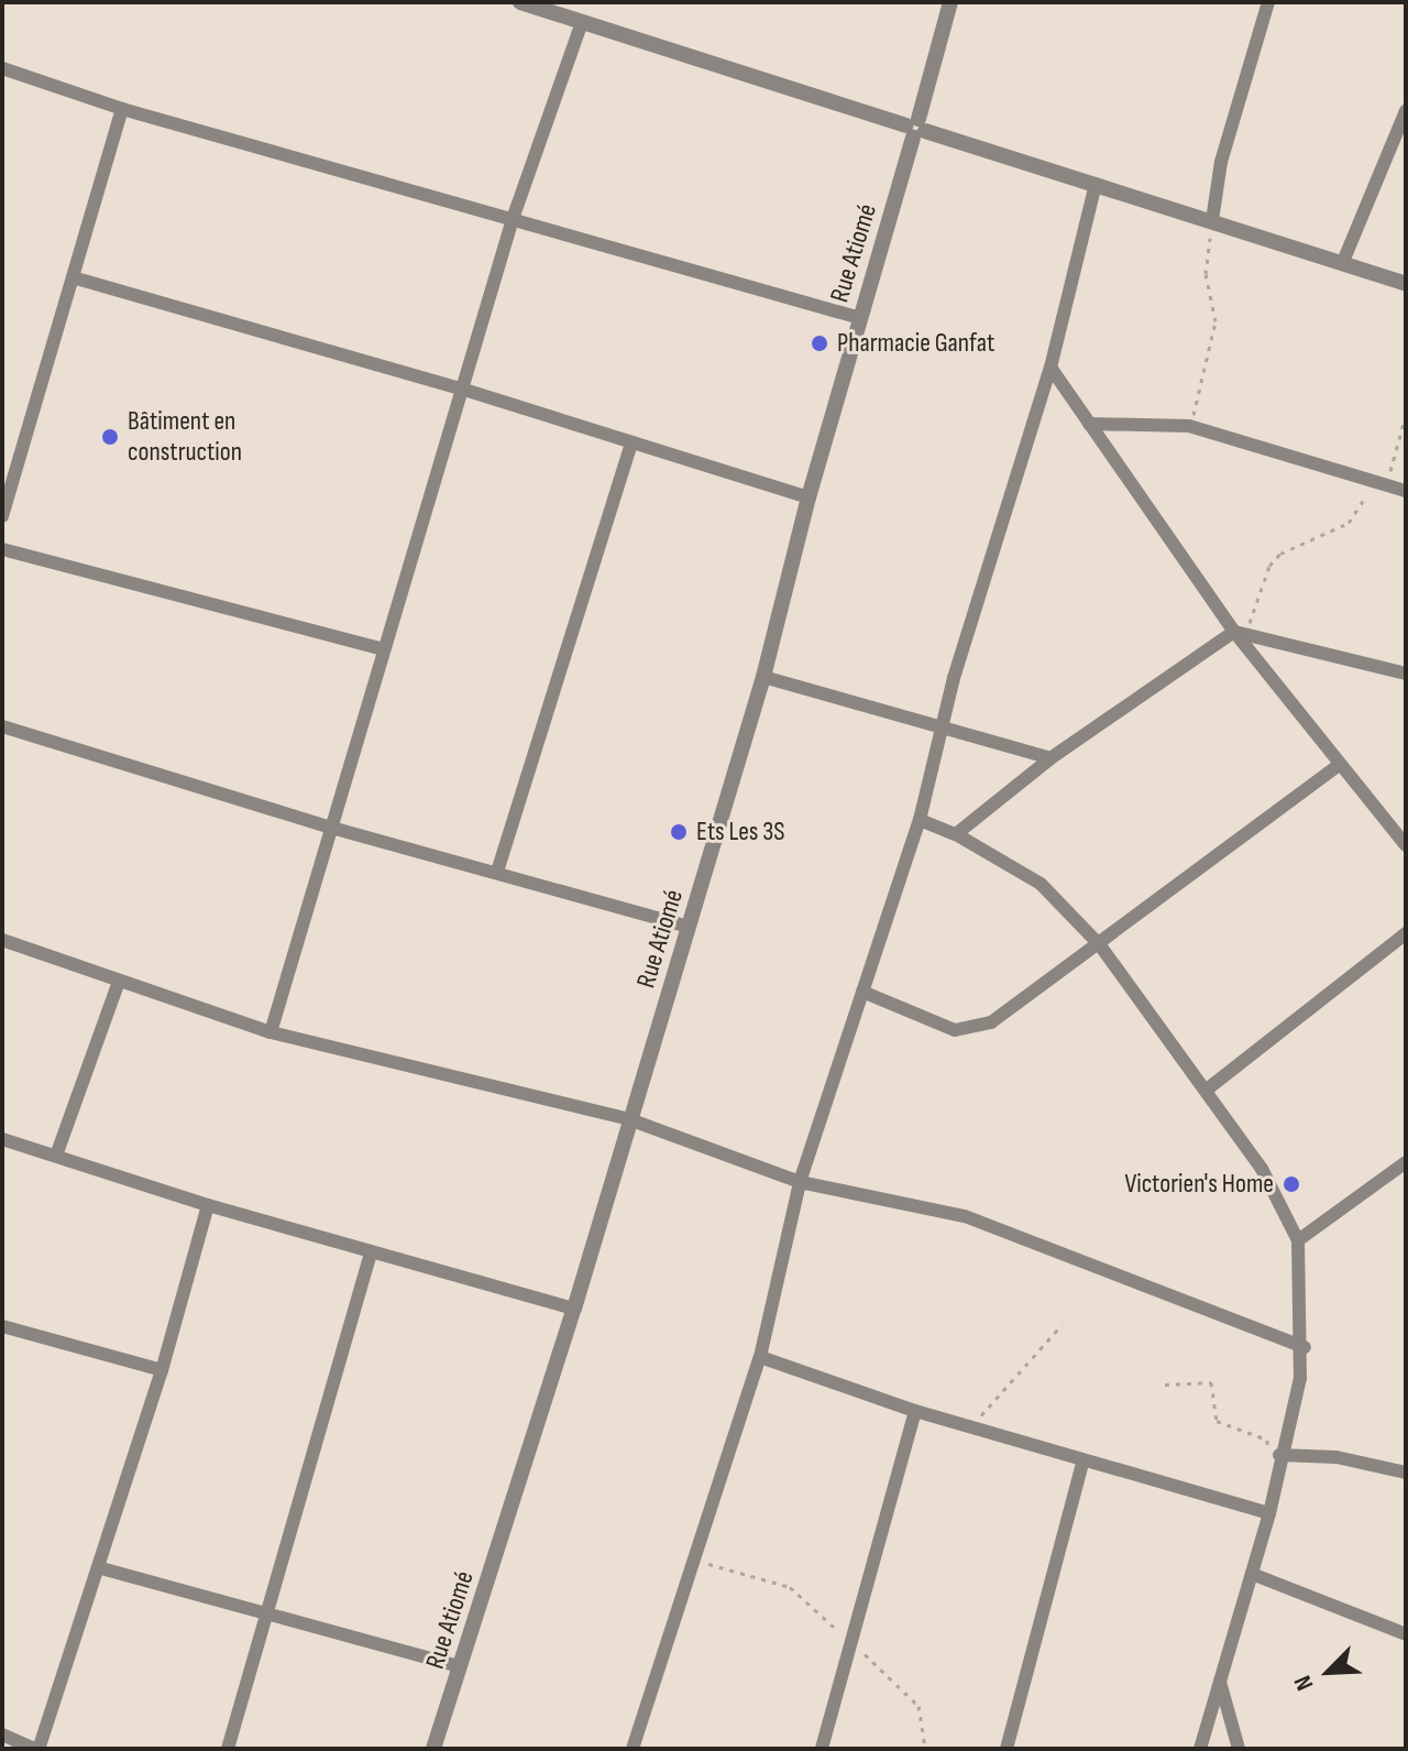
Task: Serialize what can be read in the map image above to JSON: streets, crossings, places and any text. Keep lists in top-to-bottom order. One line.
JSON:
{"streets":{"street":["Rue Atiomé"]},"places":["Pharmacie Ganfat","Bâtiment en construction","Ets Les 3S","Victorien's Home"],"north":"bottom left"}
